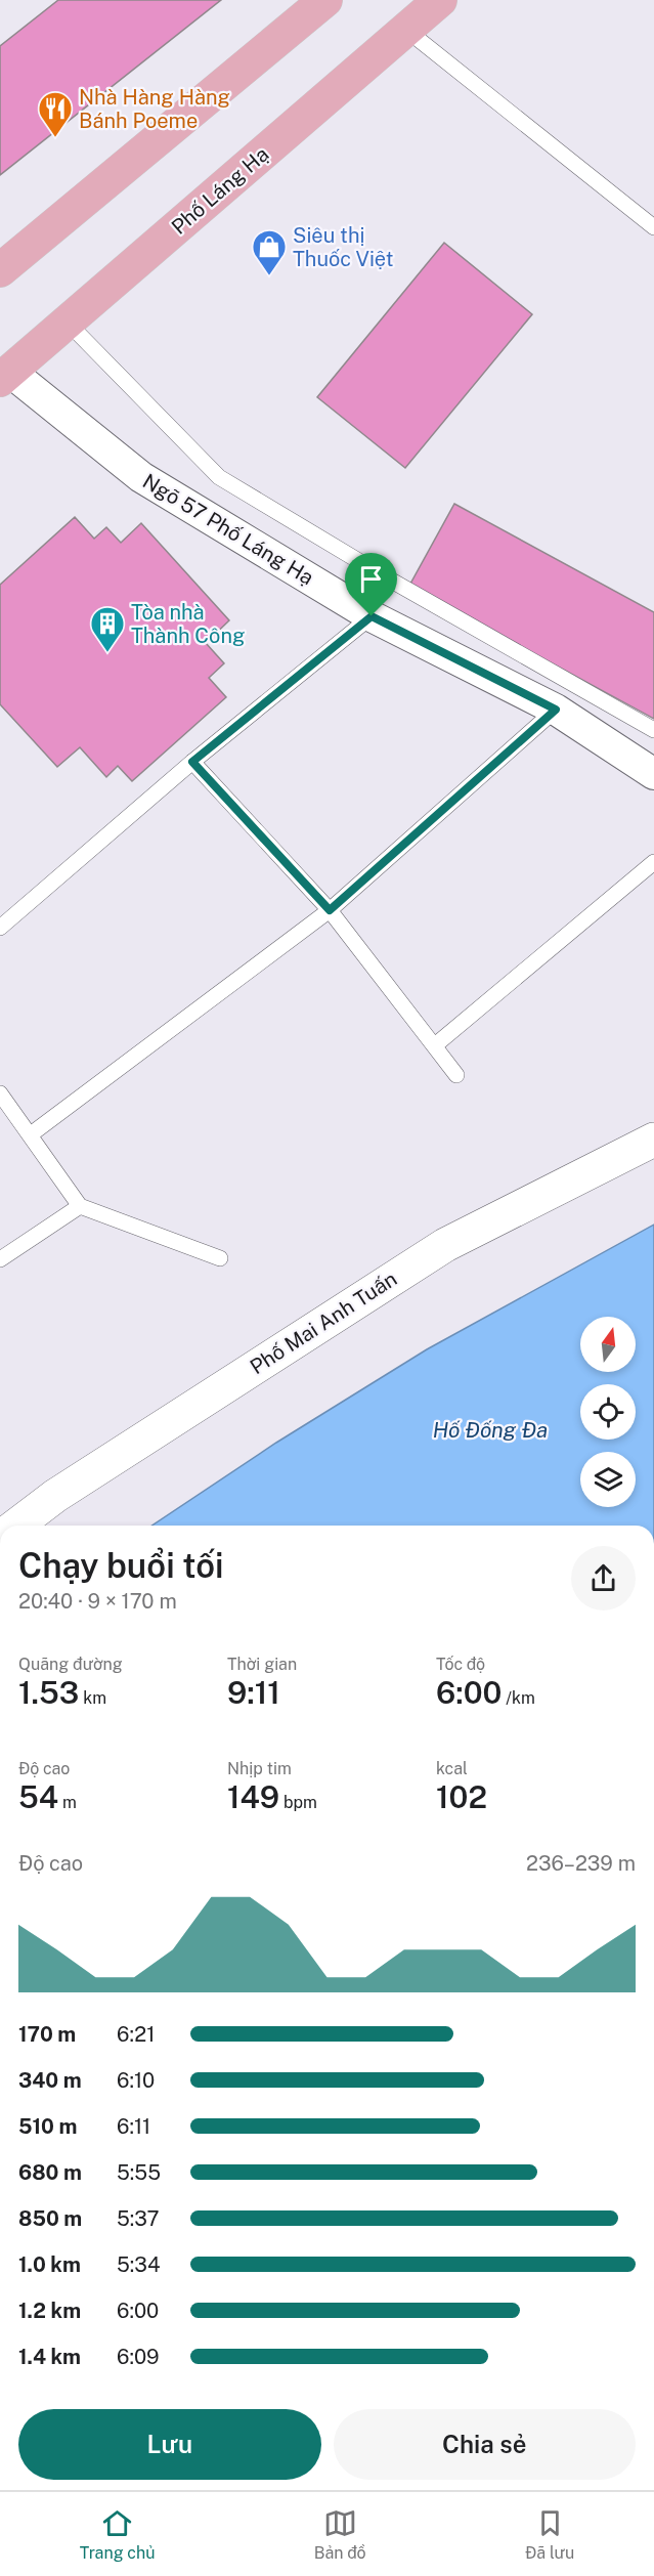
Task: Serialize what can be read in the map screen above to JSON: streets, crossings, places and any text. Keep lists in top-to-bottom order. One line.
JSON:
{"streets":{"main road":["Phố Láng Hạ"],"street":["Ngõ 57 Phố Láng Hạ","Phố Mai Anh Tuấn"]},"crossings":[["Phố Láng Hạ","Ngõ 57 Phố Láng Hạ"]],"water":["Hố Đống Đa"],"places":{"restaurant":["Nhà Hàng Hàng Bánh Poeme"],"shop":["Siêu thị Thuốc Việt"],"building":["Tòa nhà Thành Công"]},"north":"top","page":{"heading":["Chạy buổi tối","20:40 · 9 × 170 m"],"stats":[["Quãng đường","1.53 km"],["Thời gian","9:11"],["Tốc độ","6:00 /km"],["Độ cao","54 m"],["Nhịp tim","149 bpm"],["kcal","102"]],"chart":["Độ cao","236–239 m"],"list":[{"name":"170 m","note":"6:21"},{"name":"340 m","note":"6:10"},{"name":"510 m","note":"6:11"},{"name":"680 m","note":"5:55"},{"name":"850 m","note":"5:37"},{"name":"1.0 km","note":"5:34"},{"name":"1.2 km","note":"6:00"},{"name":"1.4 km","note":"6:09"}],"buttons":["Lưu","Chia sẻ"],"tabs":["Trang chủ","Bản đồ","Đã lưu"]}}
